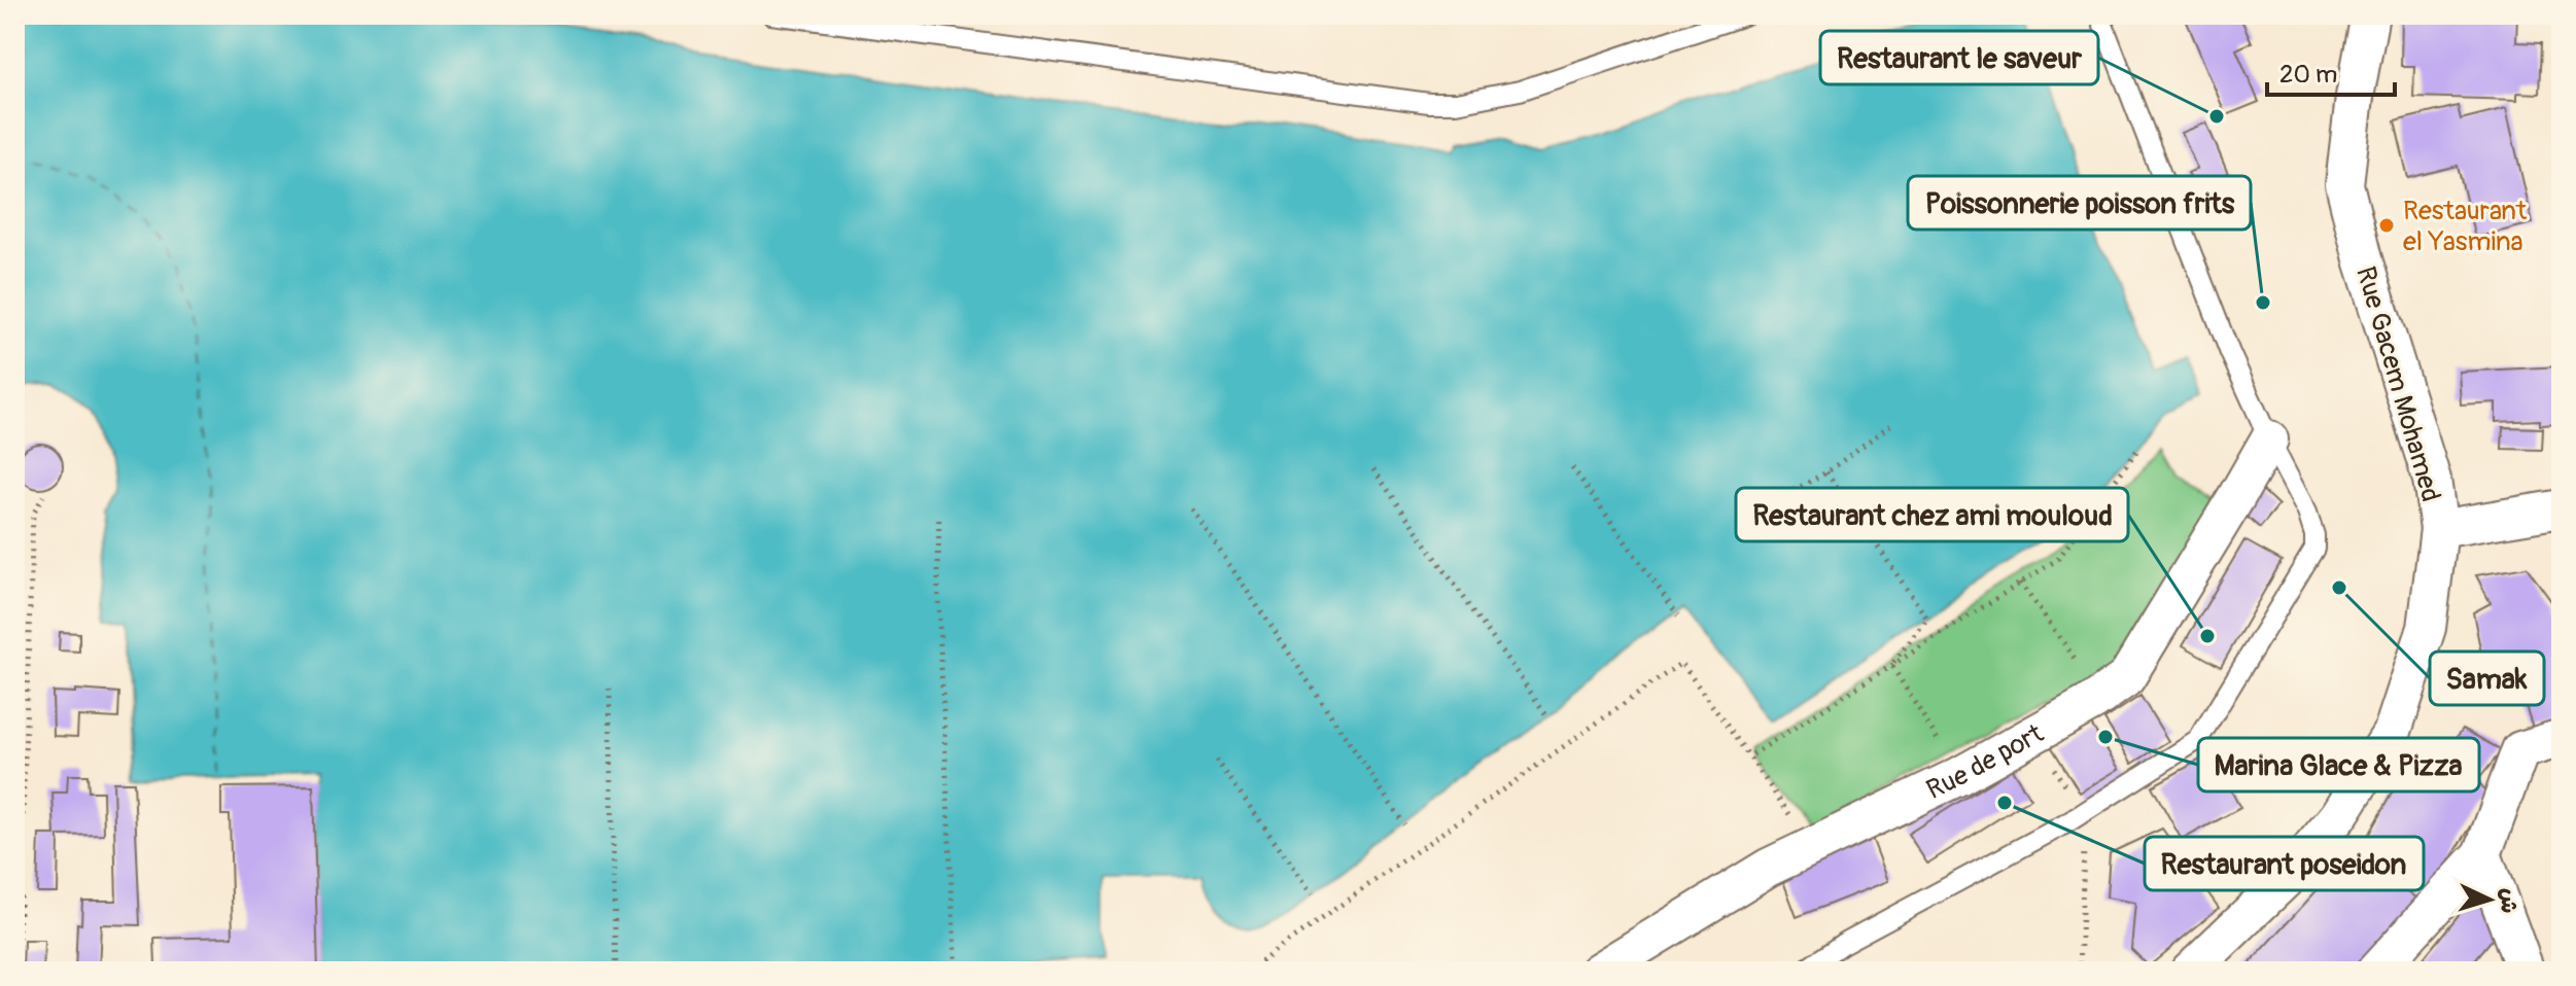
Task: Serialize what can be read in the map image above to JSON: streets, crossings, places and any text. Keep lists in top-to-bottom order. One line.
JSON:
{"streets":{"street":["Rue Gacem Mohamed","Rue de port"]},"places":["Restaurant le saveur","Restaurant el Yasmina","Poissonnerie poisson frits","Samak","Restaurant chez ami mouloud","Marina Glace & Pizza","Restaurant poseidon"],"scale_bar":"20 m","north":"right"}
